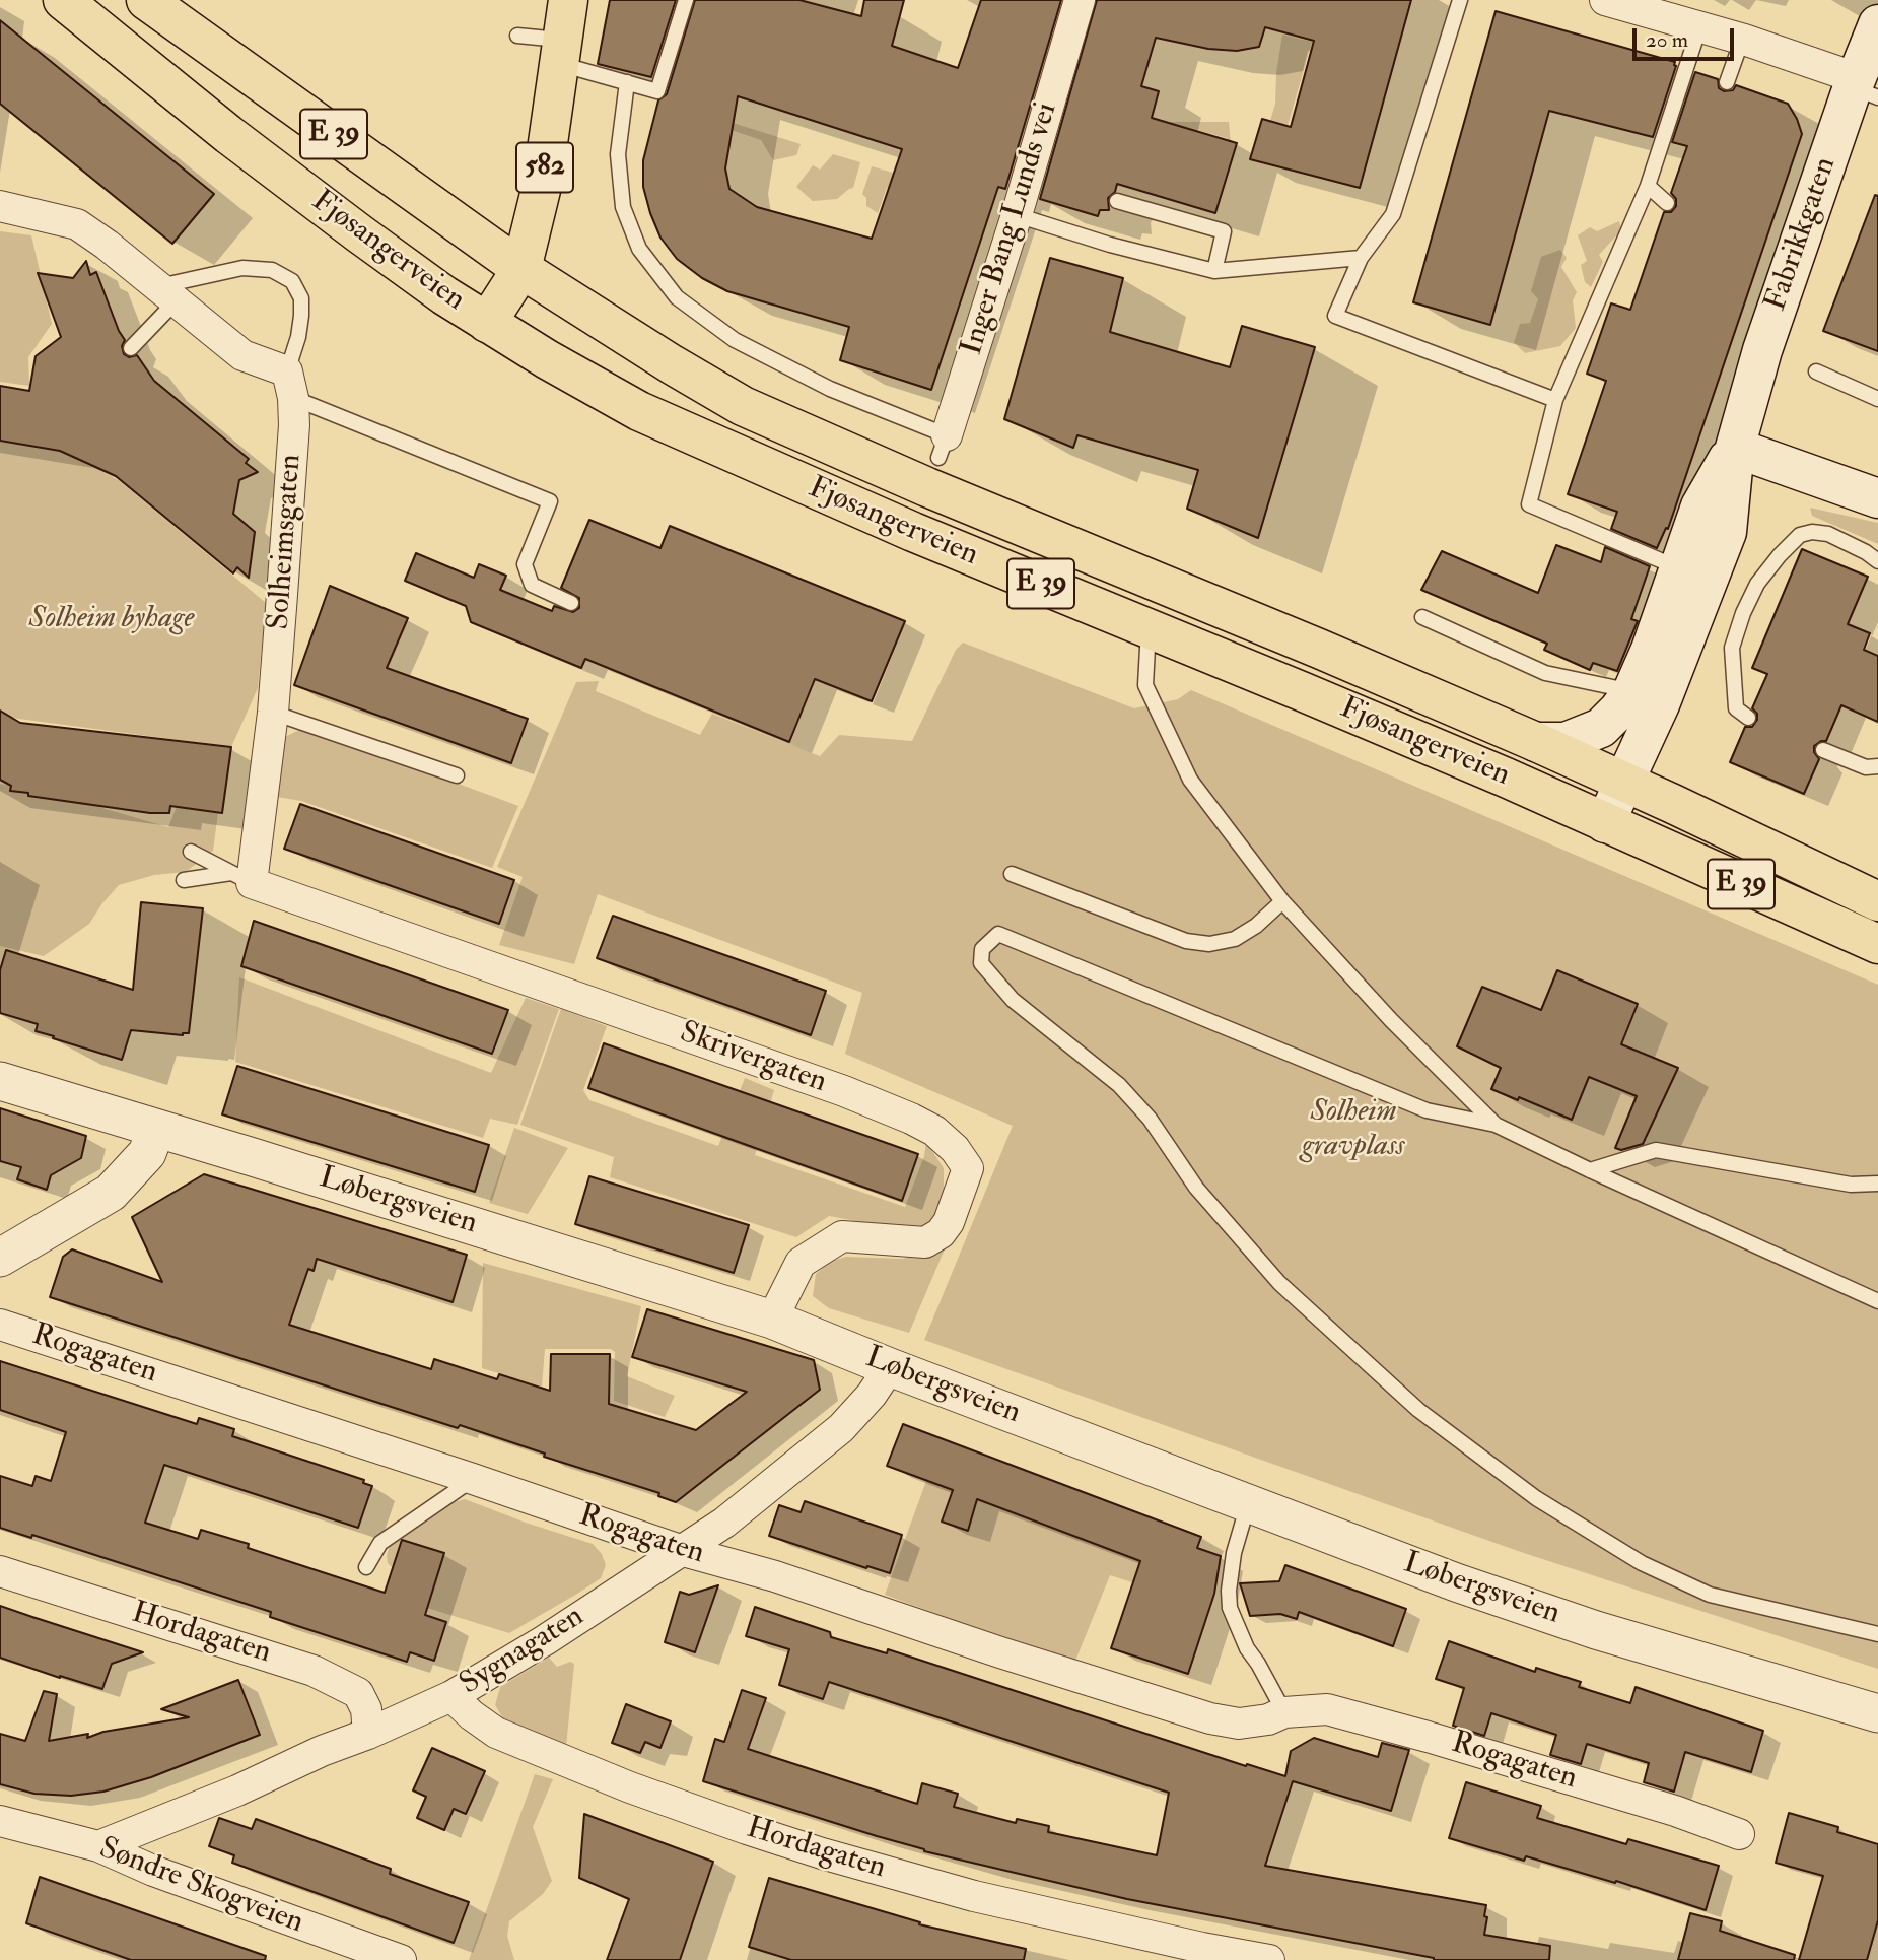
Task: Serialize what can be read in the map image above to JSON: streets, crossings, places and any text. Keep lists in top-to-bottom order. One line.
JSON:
{"streets":{"main road":["E 39","582","Fabrikkgaten","Fjøsangerveien"],"street":["Inger Bang Lunds vei","Solheimsgaten","Skrivergaten","Løbergsveien","Rogagaten","Hordagaten","Sygnagaten","Søndre Skogveien"]},"crossings":[["582","Fjøsangerveien"],["Fabrikkgaten","Fjøsangerveien"],["Solheimsgaten","Skrivergaten"],["Skrivergaten","Løbergsveien"],["Løbergsveien","Sygnagaten"],["Rogagaten","Sygnagaten"],["Hordagaten","Sygnagaten"],["Sygnagaten","Søndre Skogveien"]],"parks":["Solheim byhage","Solheim gravplass"],"scale_bar":"20 m"}
